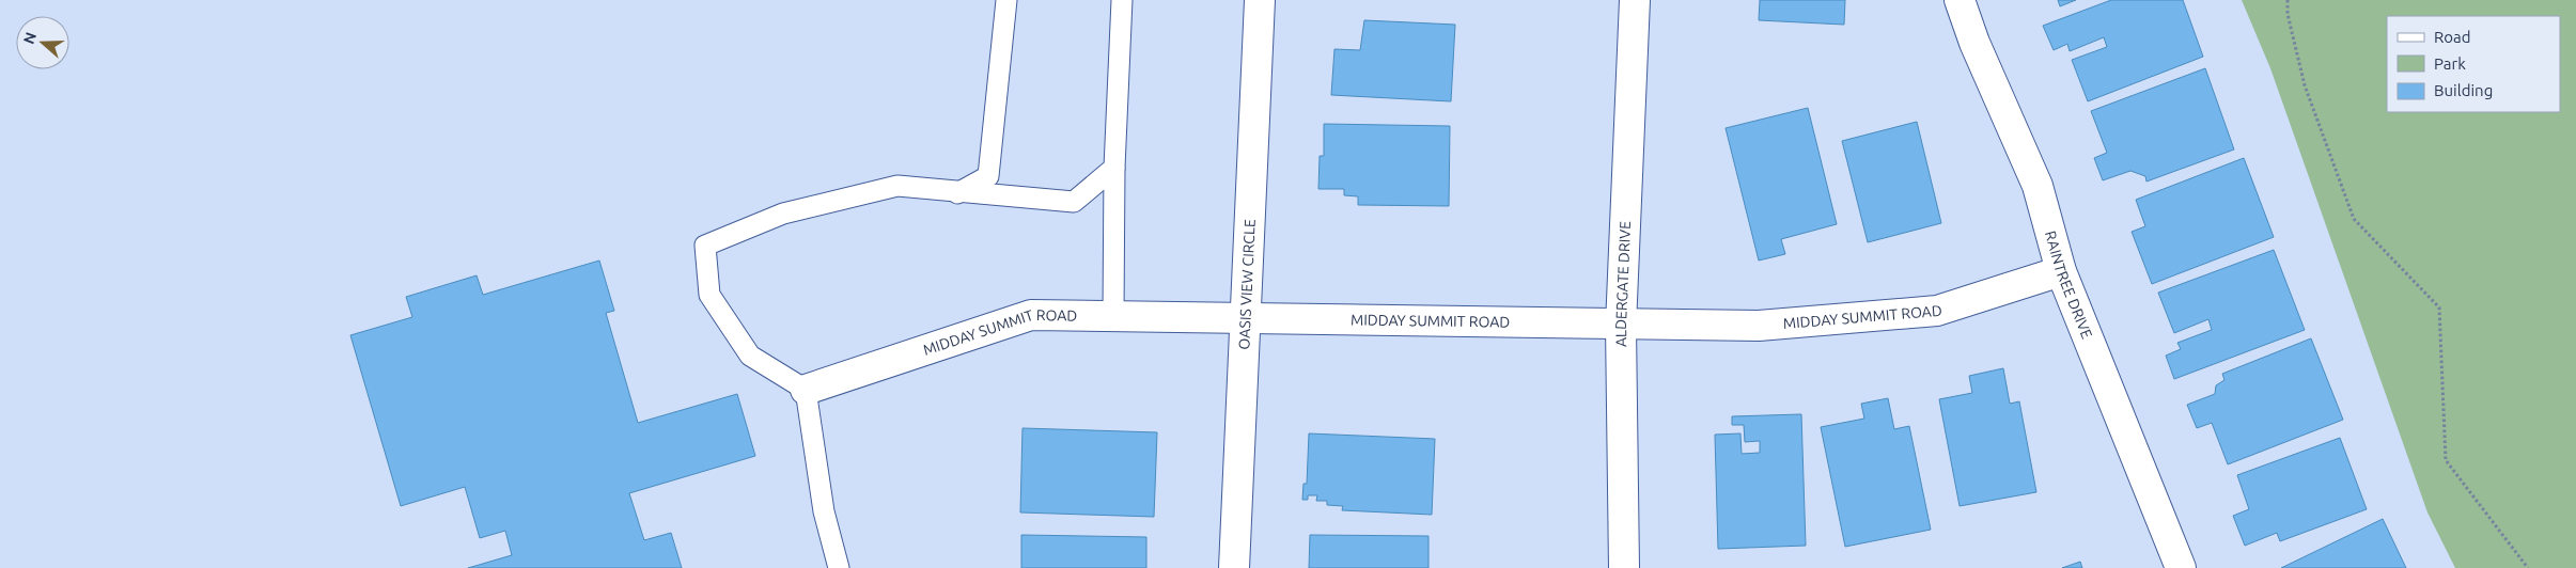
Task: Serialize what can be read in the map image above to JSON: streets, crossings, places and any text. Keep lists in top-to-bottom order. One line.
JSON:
{"streets":{"street":["OASIS VIEW CIRCLE","ALDERGATE DRIVE","RAINTREE DRIVE","MIDDAY SUMMIT ROAD"]},"crossings":[["OASIS VIEW CIRCLE","MIDDAY SUMMIT ROAD"],["ALDERGATE DRIVE","MIDDAY SUMMIT ROAD"],["RAINTREE DRIVE","MIDDAY SUMMIT ROAD"]],"legend":["Road","Park","Building"],"north":"left"}
